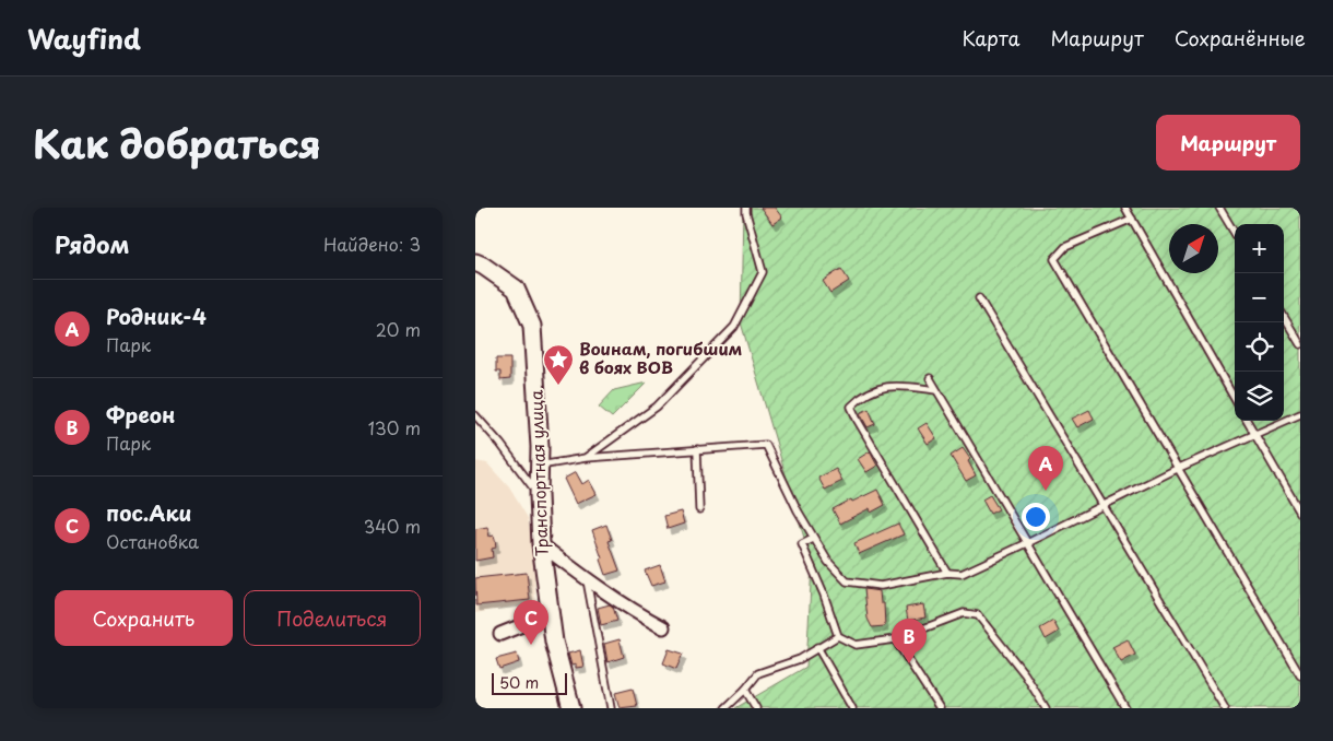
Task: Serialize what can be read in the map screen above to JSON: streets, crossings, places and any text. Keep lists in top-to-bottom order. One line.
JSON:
{"streets":{"street":["Транспортная улица"]},"places":{"place":["Воинам, погибшим в боях ВОВ"]},"scale_bar":"50 m","north":"top right","page":{"header":"Wayfind","nav":["Карта","Маршрут","Сохранённые"],"title":"Как добраться","buttons":["Маршрут",["Сохранить","Поделиться"]],"heading":["Рядом","Найдено: 3"],"map_buttons":["+","−"],"list":[{"mark":"A","name":"Родник-4","note":"Парк","value":"20 m"},{"mark":"B","name":"Фреон","note":"Парк","value":"130 m"},{"mark":"C","name":"пос.Аки","note":"Остановка","value":"340 m"}],"pins":["A","C","B"],"scale":"50 m"}}
